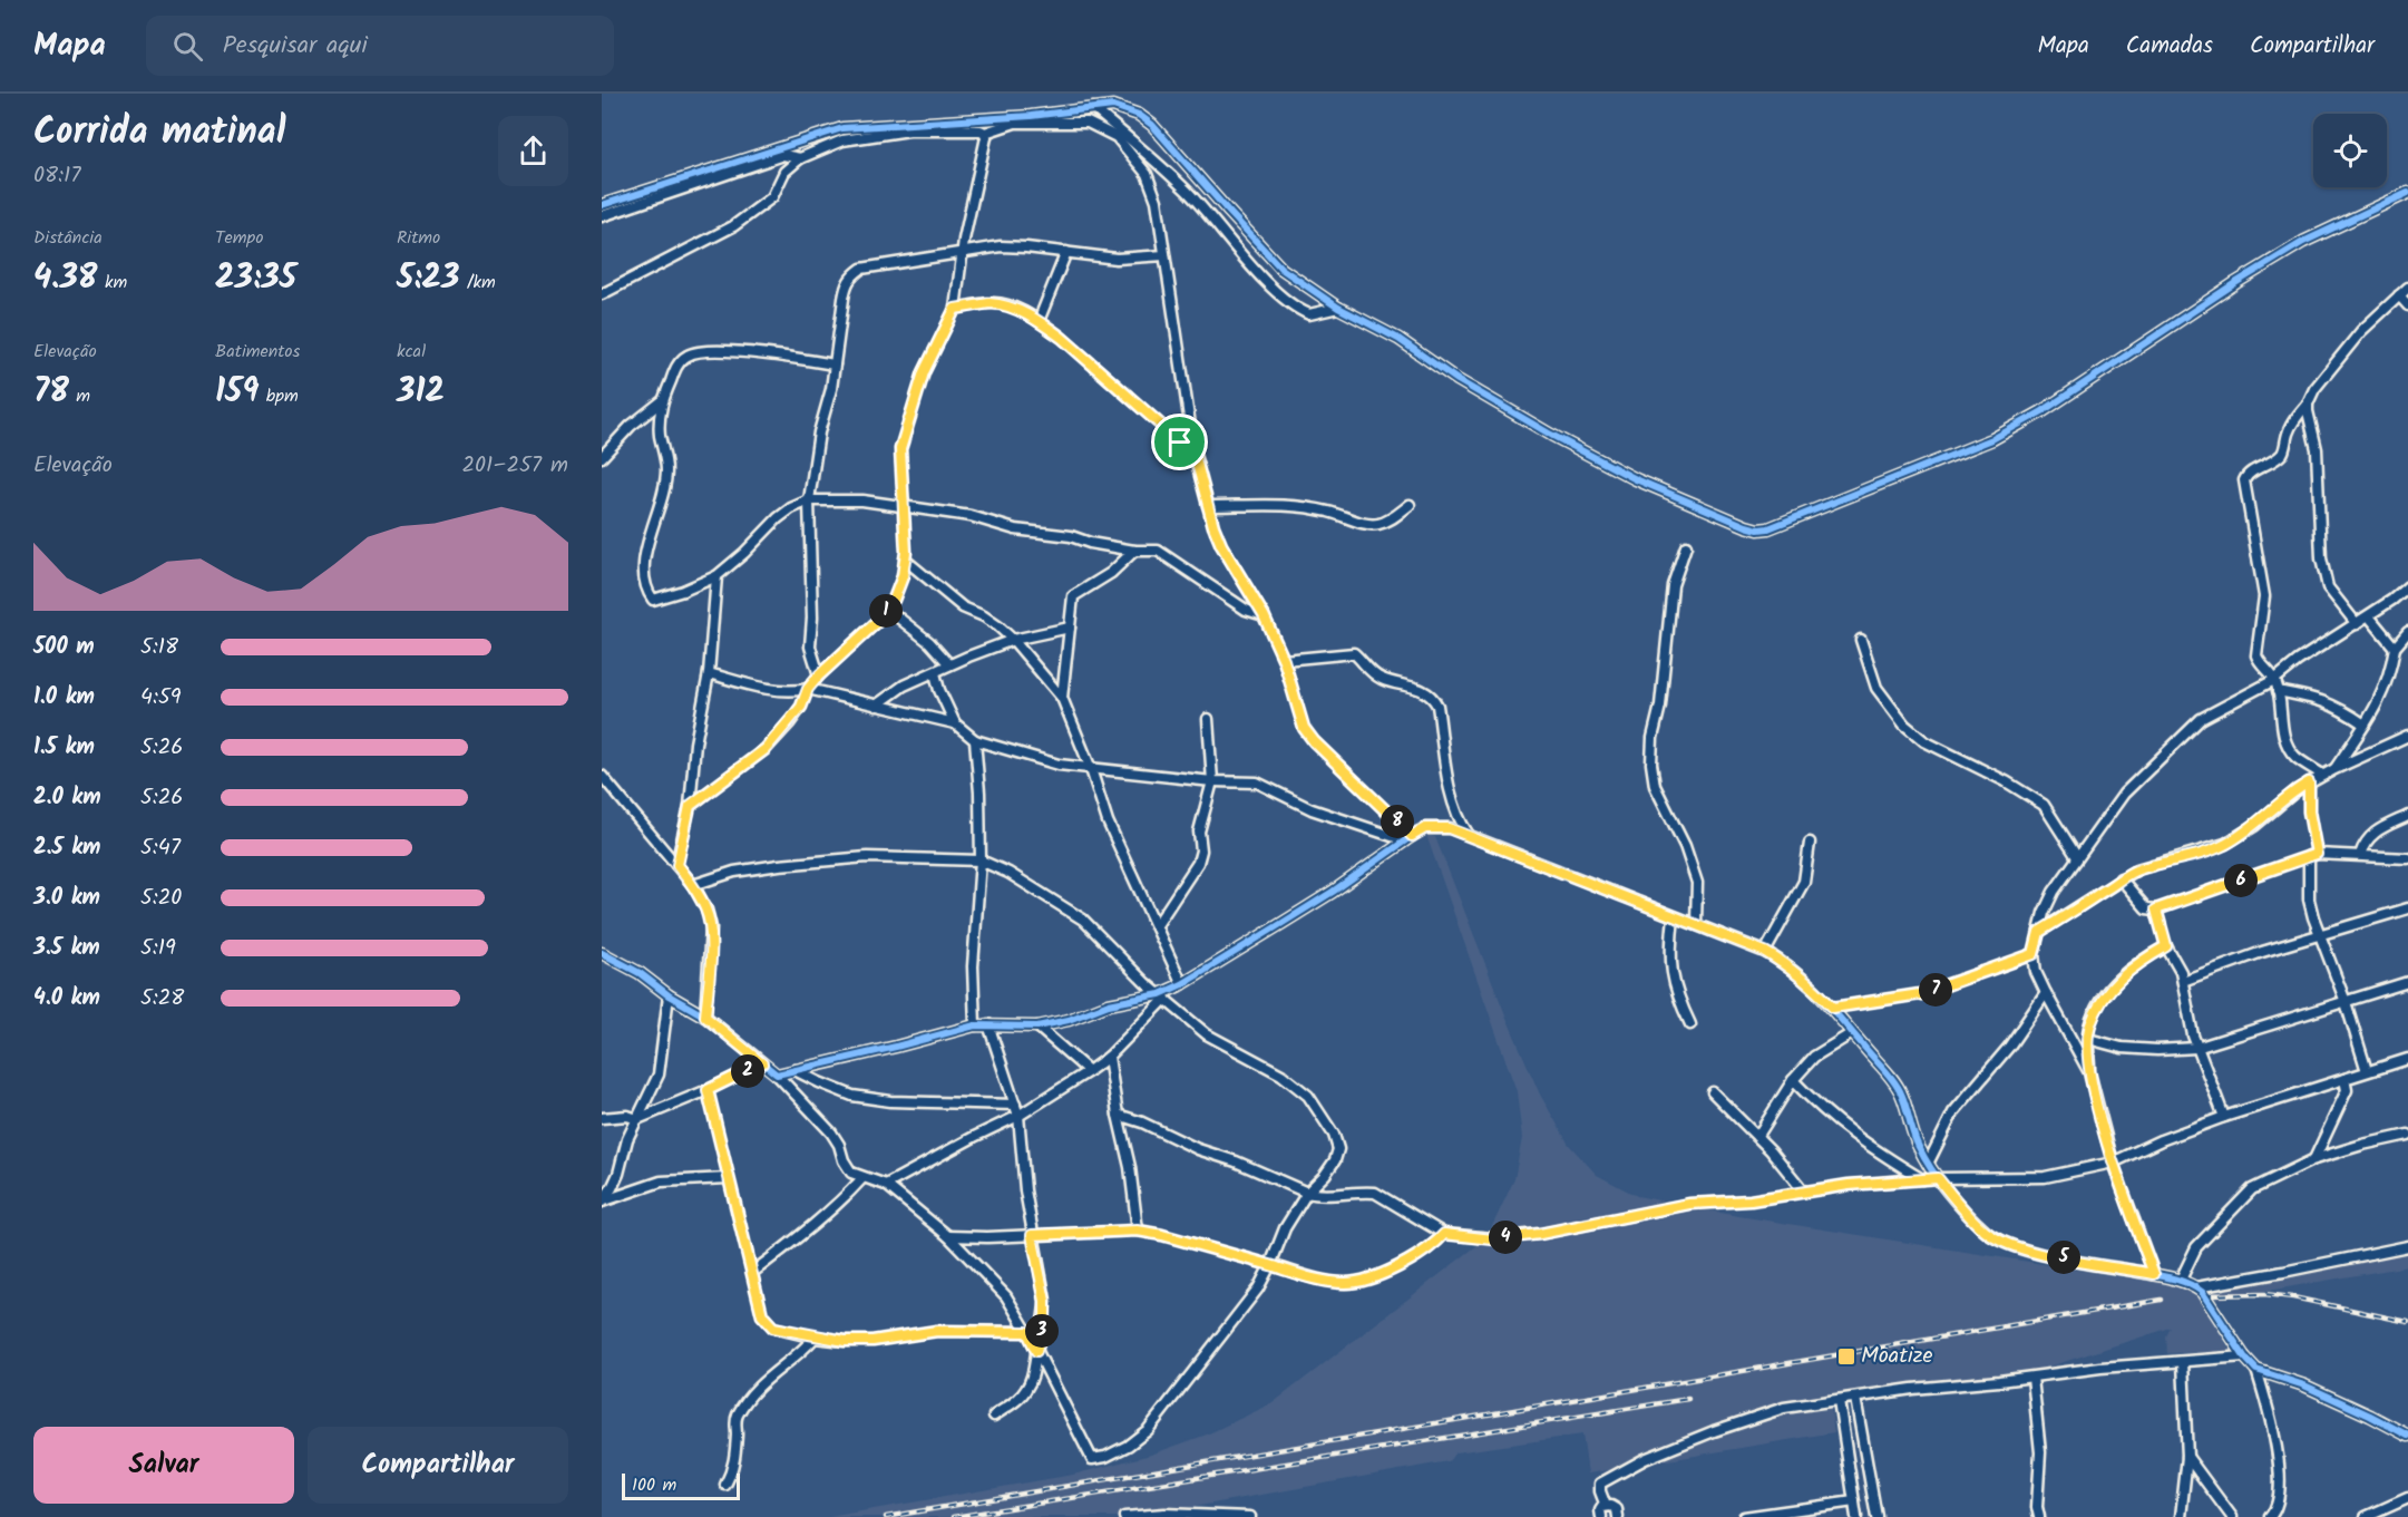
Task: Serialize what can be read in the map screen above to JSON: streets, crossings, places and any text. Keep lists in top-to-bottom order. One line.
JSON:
{"places":{"transit":["Moatize"]},"scale_bar":"100 m","page":{"header":"Mapa","search":"Pesquisar aqui","nav":["Mapa","Camadas","Compartilhar"],"heading":["Corrida matinal","08:17"],"stats":[["Distância","4.38 km"],["Tempo","23:35"],["Ritmo","5:23 /km"],["Elevação","78 m"],["Batimentos","159 bpm"],["kcal","312"]],"chart":["Elevação","201–257 m"],"pins":["1","8","6","7","2","4","5","3"],"list":[{"name":"500 m","note":"5:18"},{"name":"1.0 km","note":"4:59"},{"name":"1.5 km","note":"5:26"},{"name":"2.0 km","note":"5:26"},{"name":"2.5 km","note":"5:47"},{"name":"3.0 km","note":"5:20"},{"name":"3.5 km","note":"5:19"},{"name":"4.0 km","note":"5:28"}],"buttons":["Salvar","Compartilhar"],"scale":"100 m"}}
